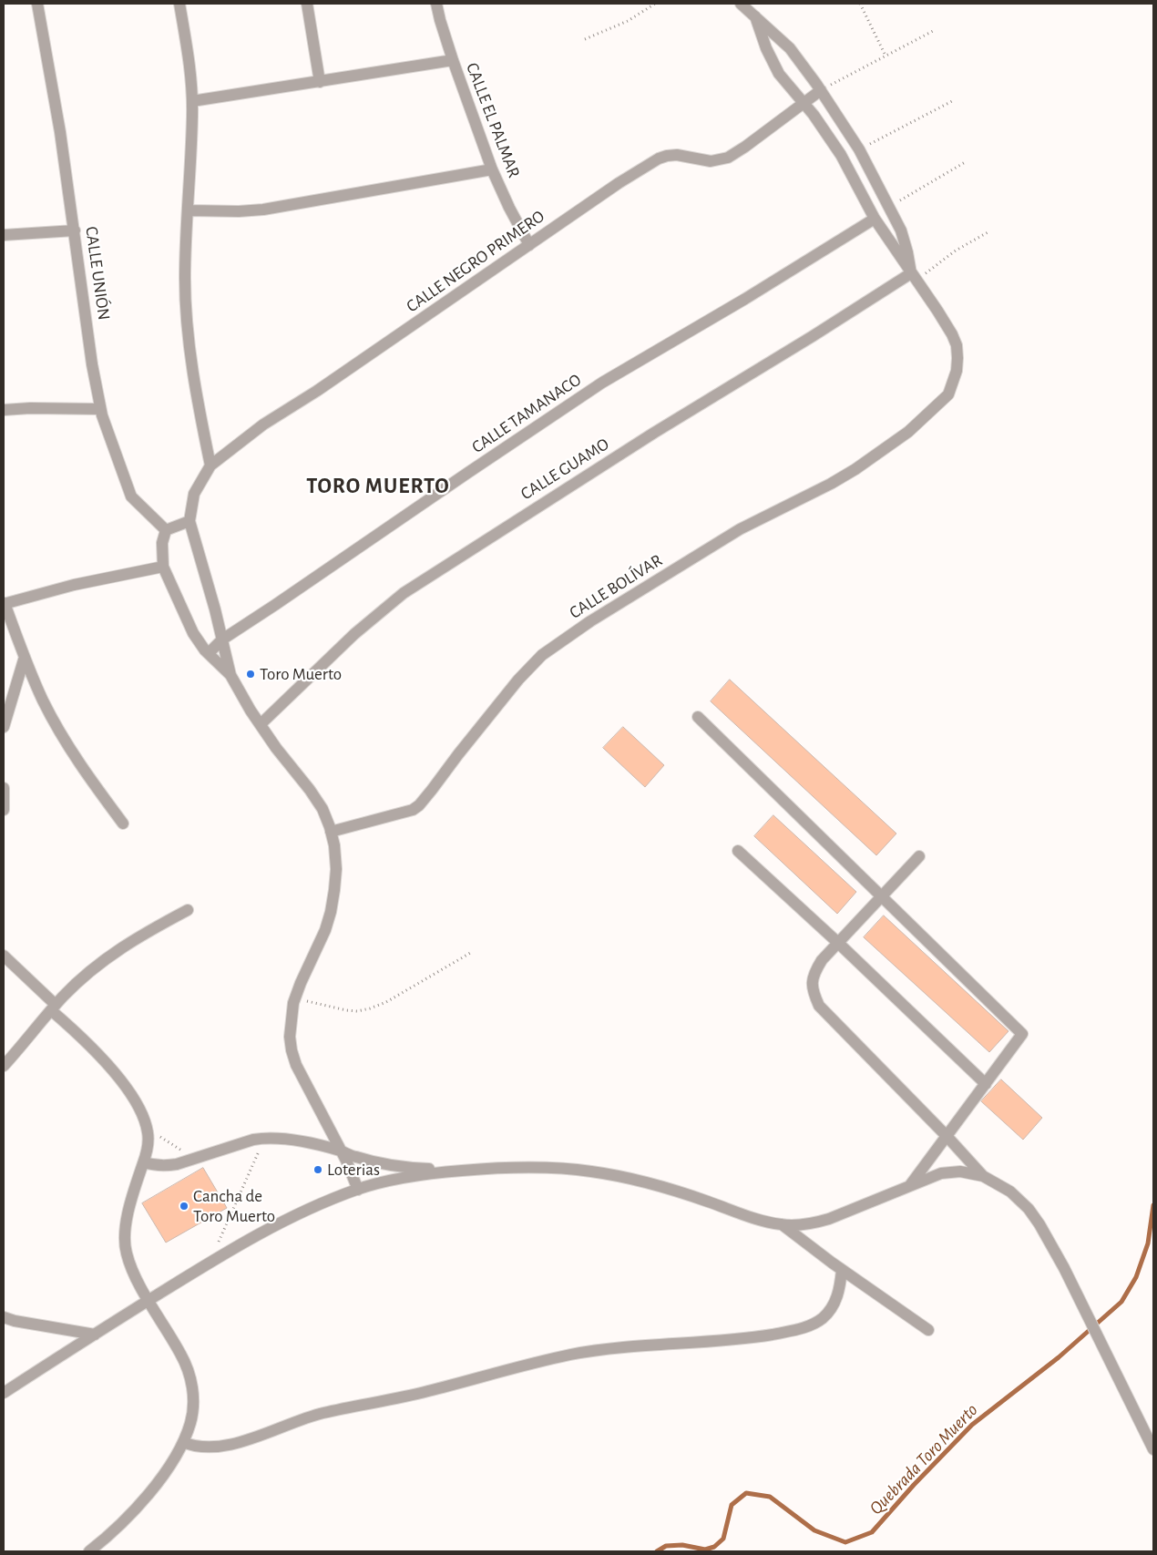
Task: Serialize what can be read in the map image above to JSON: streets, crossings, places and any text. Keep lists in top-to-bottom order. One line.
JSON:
{"streets":{"street":["CALLE EL PALMAR","CALLE NEGRO PRIMERO","CALLE UNIÓN","CALLE TAMANACO","CALLE GUAMO","CALLE BOLÍVAR"]},"crossings":[["CALLE EL PALMAR","CALLE NEGRO PRIMERO"],["CALLE GUAMO","CALLE BOLÍVAR"]],"districts":["TORO MUERTO"],"water":["Quebrada Toro Muerto"],"places":["Toro Muerto","Loterias","Cancha de Toro Muerto"]}
